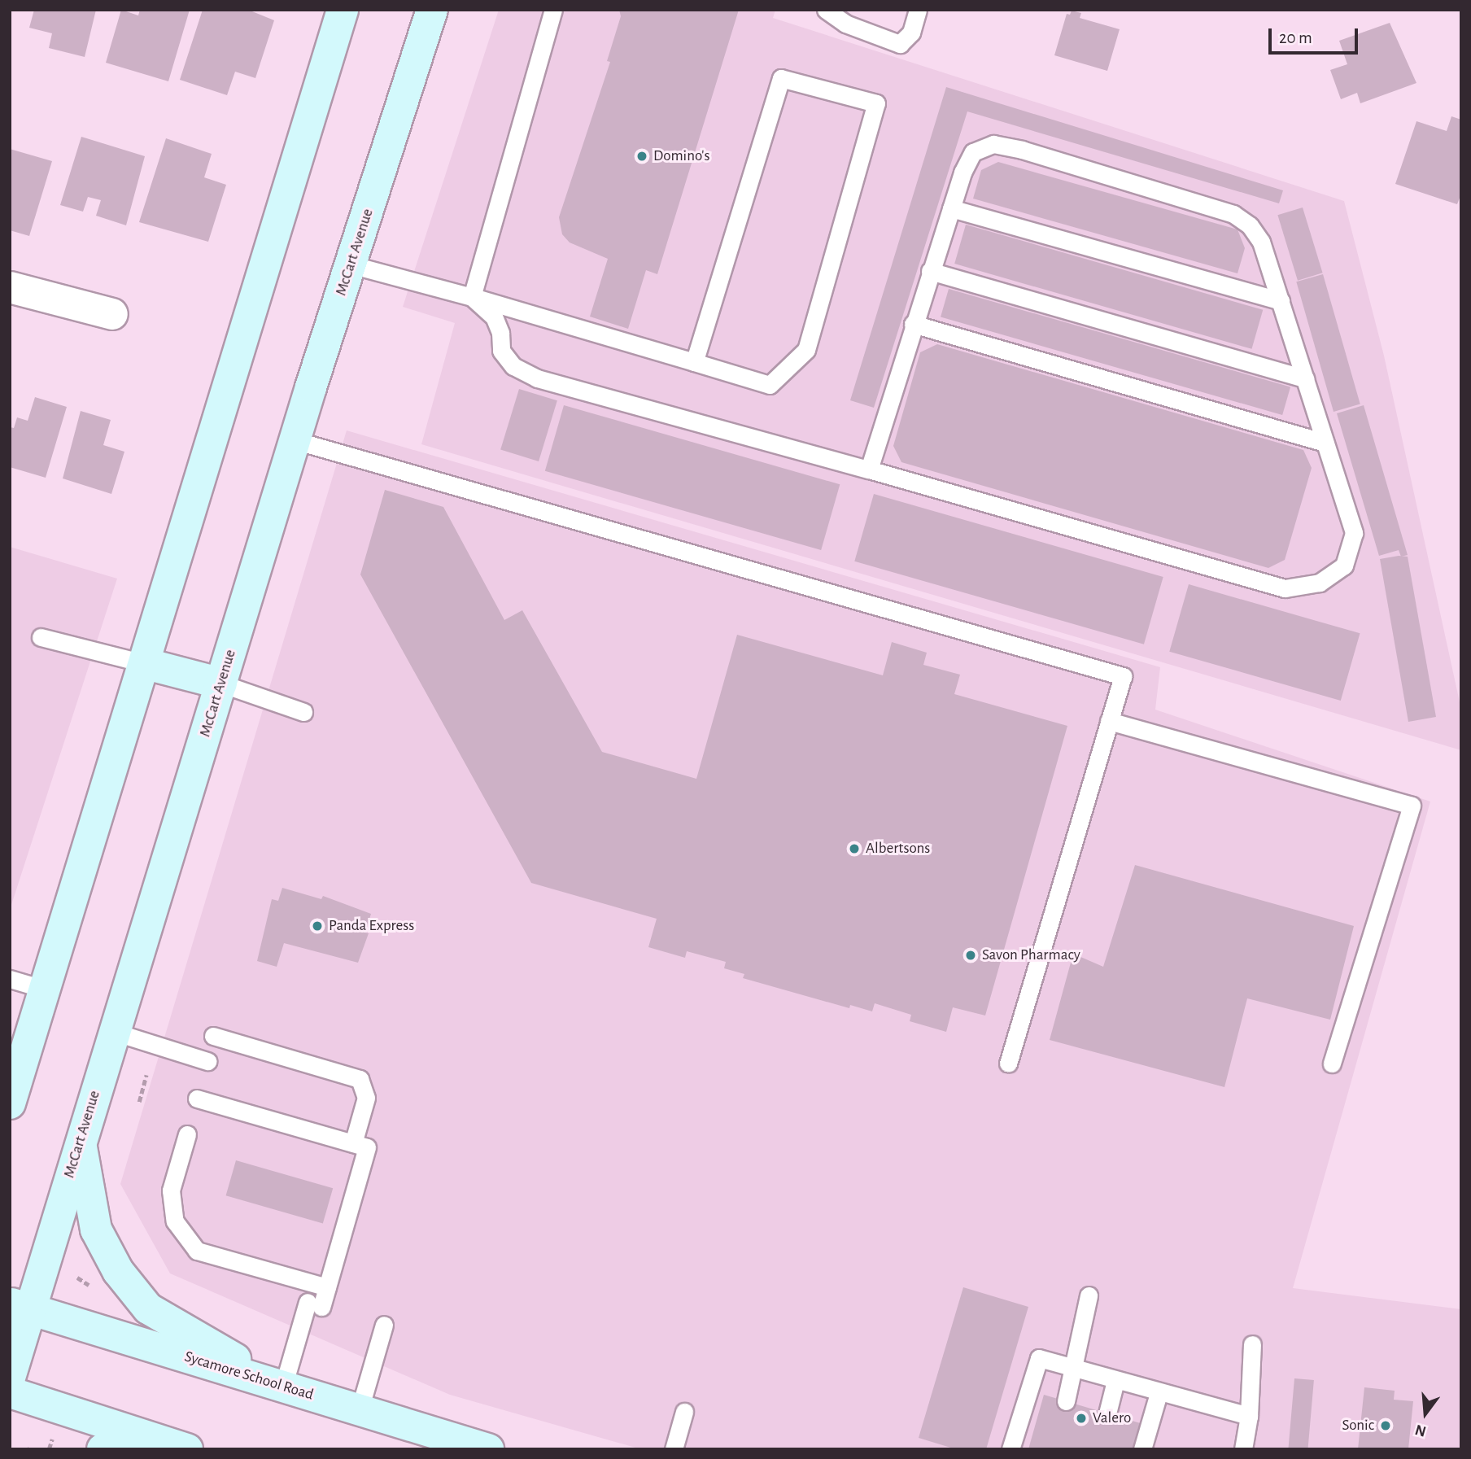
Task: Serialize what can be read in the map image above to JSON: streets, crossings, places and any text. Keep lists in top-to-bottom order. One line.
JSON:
{"streets":{"main road":["McCart Avenue","Sycamore School Road"]},"crossings":[["McCart Avenue","Sycamore School Road"]],"places":["Domino's","Albertsons","Panda Express","Savon Pharmacy","Valero","Sonic"],"scale_bar":"20 m","north":"bottom"}
